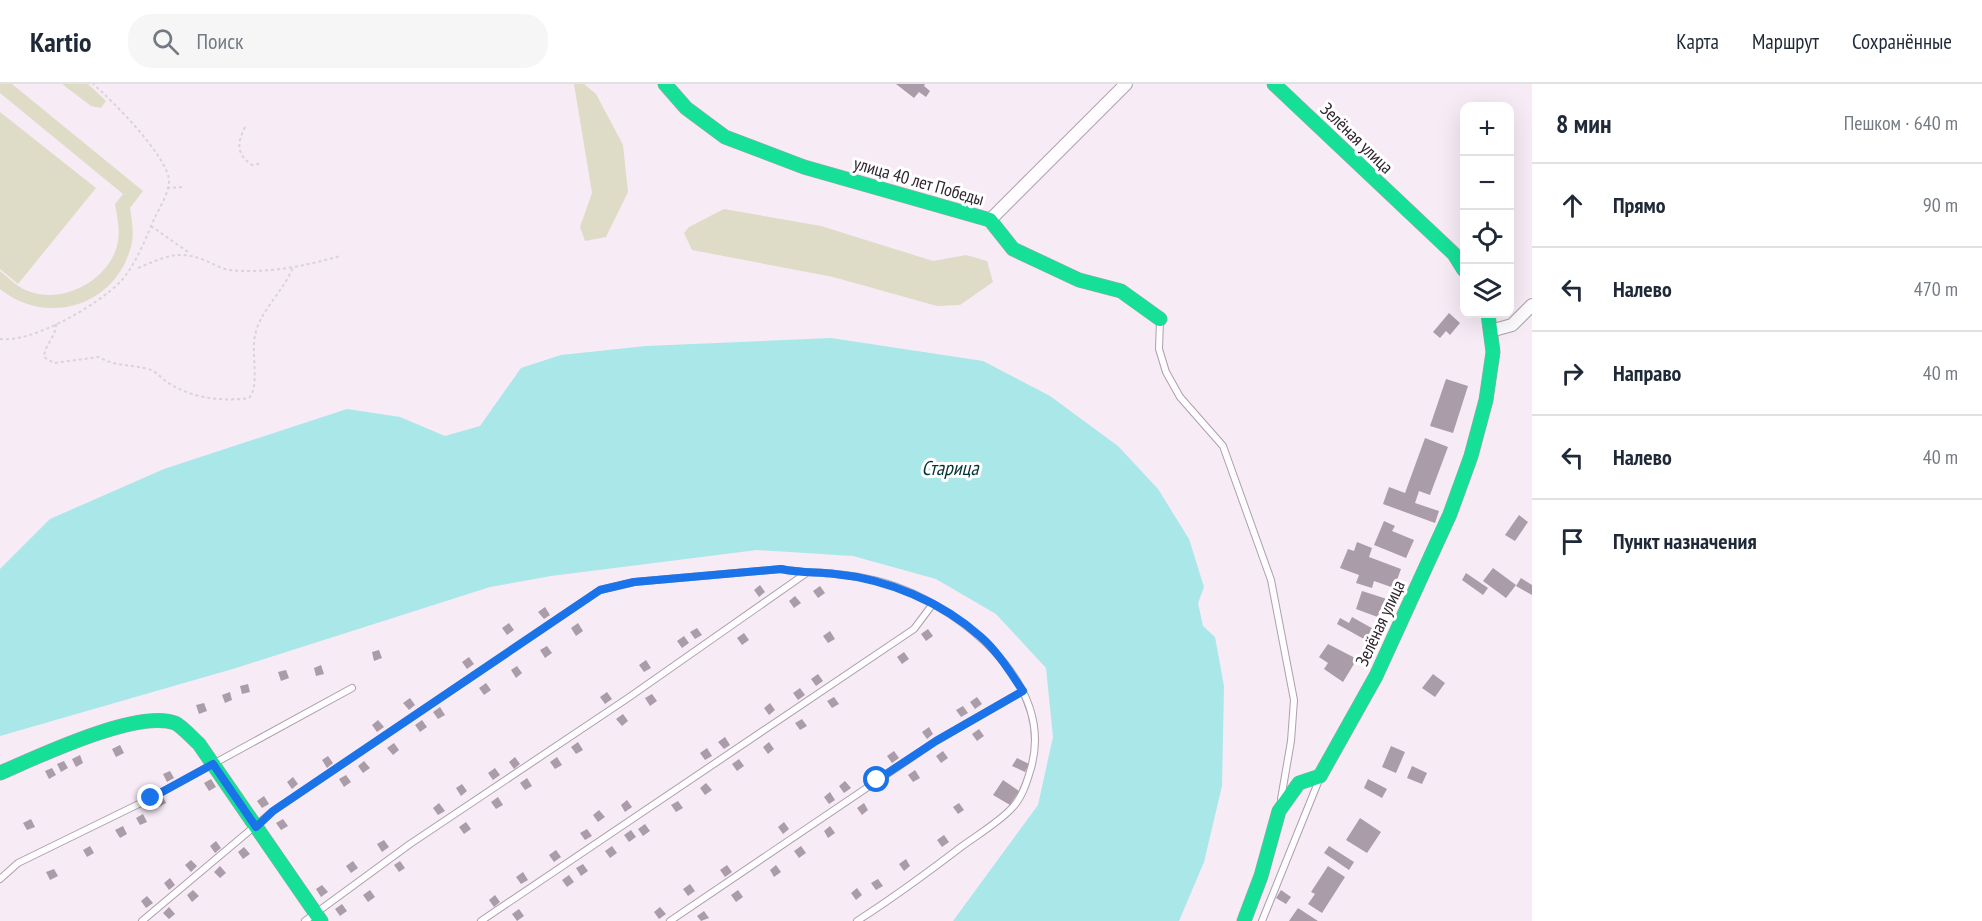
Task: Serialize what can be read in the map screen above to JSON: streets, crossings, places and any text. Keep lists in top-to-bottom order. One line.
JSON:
{"streets":{"street":["Зелёная улица","улица 40 лет Победы"]},"water":["Старица"],"page":{"header":"Kartio","search":"Поиск","nav":["Карта","Маршрут","Сохранённые"],"heading":["8 мин","Пешком · 640 m"],"map_buttons":["+","−"],"list":[["Прямо","90 m"],["Налево","470 m"],["Направо","40 m"],["Налево","40 m"],"Пункт назначения"]}}
